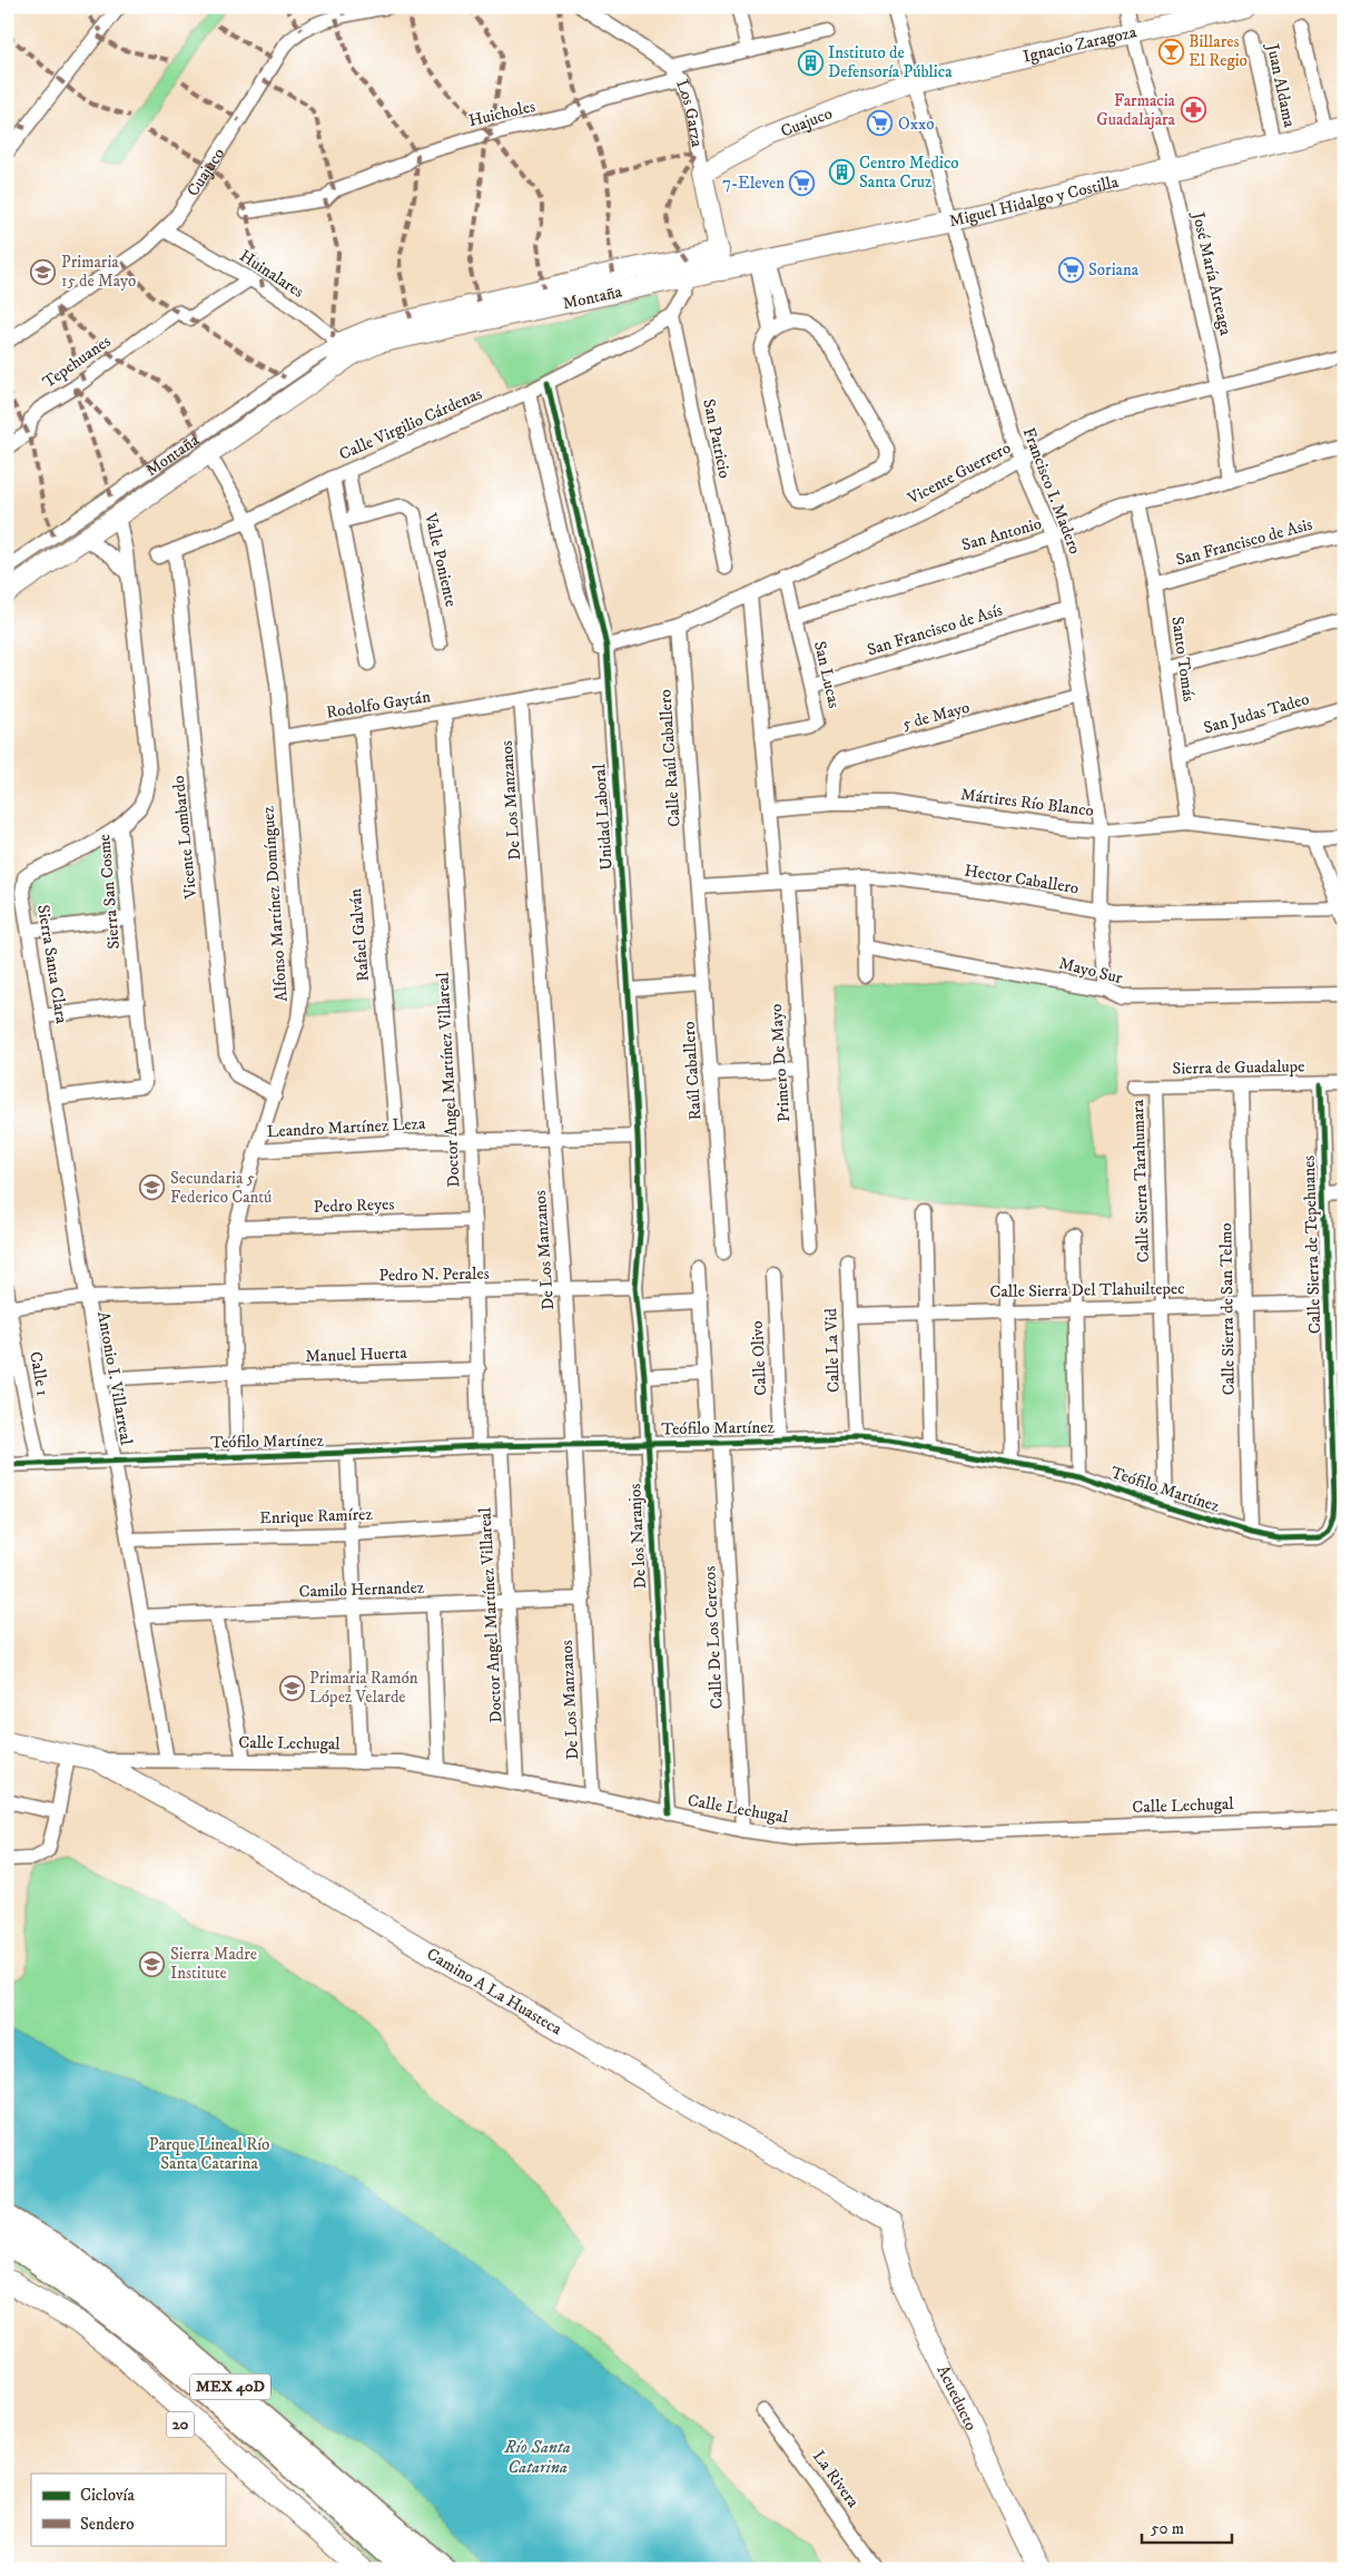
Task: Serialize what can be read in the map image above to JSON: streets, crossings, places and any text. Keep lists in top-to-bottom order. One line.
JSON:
{"streets":{"highway":["MEX 40D"],"main road":["Ignacio Zaragoza","Los Garza","Cuajuco","Miguel Hidalgo y Costilla","Montaña","Camino A La Huasteca","Acueducto","20"],"street":["Juan Aldama","Huicholes","Huinalares","José María Arteaga","Tepehuanes","Calle Virgilio Cárdenas","San Patricio","Vicente Guerrero","Francisco I. Madero","San Antonio","San Francisco de Asis","Valle Poniente","San Francisco de Asís","Santo Tomás","San Lucas","Rodolfo Gaytán","San Judas Tadeo","5 de Mayo","Calle Raúl Caballero","De Los Manzanos","Mártires Río Blanco","Unidad Laboral","Vicente Lombardo","Hector Caballero","Sierra San Cosme","Alfonso Martínez Domínguez","Rafael Galván","Sierra Santa Clara","Mayo Sur","Primero De Mayo","Sierra de Guadalupe","Raúl Caballero","Doctor Angel Martínez Villareal","Leandro Martínez Leza","Calle Sierra Tarahumara","Pedro Reyes","Calle Sierra de Tepehuanes","Pedro N. Perales","Calle Sierra Del Tlahuiltepec","Calle Sierra de San Telmo","Calle La Vid","Manuel Huerta","Calle Olivo","Calle 1","Antonio I. Villarreal","Teófilo Martínez","Enrique Ramírez","De los Naranjos","Camilo Hernandez","Calle De Los Cerezos","Calle Lechugal","La Rivera"]},"crossings":[["Ignacio Zaragoza","Cuajuco"],["Ignacio Zaragoza","José María Arteaga"],["Ignacio Zaragoza","Francisco I. Madero"],["Juan Aldama","Miguel Hidalgo y Costilla"],["Huicholes","Los Garza"],["Los Garza","Cuajuco"],["Los Garza","Miguel Hidalgo y Costilla"],["Los Garza","Montaña"],["Cuajuco","Huinalares"],["Cuajuco","Francisco I. Madero"],["Miguel Hidalgo y Costilla","José María Arteaga"],["Miguel Hidalgo y Costilla","Montaña"],["Miguel Hidalgo y Costilla","Francisco I. Madero"],["Huinalares","Montaña"],["Huinalares","Tepehuanes"],["José María Arteaga","Vicente Guerrero"],["José María Arteaga","San Antonio"],["Montaña","Sierra San Cosme"],["Montaña","Alfonso Martínez Domínguez"],["Calle Virgilio Cárdenas","San Patricio"],["Calle Virgilio Cárdenas","Unidad Laboral"],["Calle Virgilio Cárdenas","Vicente Lombardo"],["Calle Virgilio Cárdenas","Alfonso Martínez Domínguez"],["Vicente Guerrero","Francisco I. Madero"],["Vicente Guerrero","San Lucas"],["Vicente Guerrero","Calle Raúl Caballero"],["Vicente Guerrero","Unidad Laboral"],["Vicente Guerrero","Primero De Mayo"],["Francisco I. Madero","San Antonio"],["Francisco I. Madero","San Francisco de Asís"],["Francisco I. Madero","5 de Mayo"],["Francisco I. Madero","Mártires Río Blanco"],["Francisco I. Madero","Hector Caballero"],["Francisco I. Madero","Mayo Sur"],["San Antonio","Santo Tomás"],["San Antonio","San Lucas"],["San Francisco de Asis","Santo Tomás"],["San Francisco de Asís","San Lucas"],["Santo Tomás","San Judas Tadeo"],["Santo Tomás","Mártires Río Blanco"],["San Lucas","Primero De Mayo"],["Rodolfo Gaytán","De Los Manzanos"],["Rodolfo Gaytán","Unidad Laboral"],["Rodolfo Gaytán","Alfonso Martínez Domínguez"],["Rodolfo Gaytán","Rafael Galván"],["Rodolfo Gaytán","Doctor Angel Martínez Villareal"],["5 de Mayo","Mártires Río Blanco"],["Calle Raúl Caballero","Hector Caballero"],["Calle Raúl Caballero","Raúl Caballero"],["De Los Manzanos","Leandro Martínez Leza"],["De Los Manzanos","Pedro N. Perales"],["De Los Manzanos","Teófilo Martínez"],["De Los Manzanos","Camilo Hernandez"],["De Los Manzanos","Calle Lechugal"],["Mártires Río Blanco","Primero De Mayo"],["Unidad Laboral","Leandro Martínez Leza"],["Unidad Laboral","De los Naranjos"],["Vicente Lombardo","Alfonso Martínez Domínguez"],["Hector Caballero","Primero De Mayo"],["Hector Caballero","Raúl Caballero"],["Sierra San Cosme","Sierra Santa Clara"],["Alfonso Martínez Domínguez","Leandro Martínez Leza"],["Alfonso Martínez Domínguez","Pedro Reyes"],["Alfonso Martínez Domínguez","Pedro N. Perales"],["Alfonso Martínez Domínguez","Manuel Huerta"],["Alfonso Martínez Domínguez","Teófilo Martínez"],["Rafael Galván","Leandro Martínez Leza"],["Sierra Santa Clara","Antonio I. Villarreal"],["Sierra de Guadalupe","Calle Sierra Tarahumara"],["Sierra de Guadalupe","Calle Sierra de Tepehuanes"],["Sierra de Guadalupe","Calle Sierra de San Telmo"],["Doctor Angel Martínez Villareal","Leandro Martínez Leza"],["Doctor Angel Martínez Villareal","Pedro Reyes"],["Doctor Angel Martínez Villareal","Pedro N. Perales"],["Doctor Angel Martínez Villareal","Manuel Huerta"],["Doctor Angel Martínez Villareal","Teófilo Martínez"],["Doctor Angel Martínez Villareal","Enrique Ramírez"],["Doctor Angel Martínez Villareal","Camilo Hernandez"],["Doctor Angel Martínez Villareal","Calle Lechugal"],["Calle Sierra Tarahumara","Calle Sierra Del Tlahuiltepec"],["Calle Sierra Tarahumara","Teófilo Martínez"],["Calle Sierra de Tepehuanes","Calle Sierra Del Tlahuiltepec"],["Calle Sierra de Tepehuanes","Calle Sierra de San Telmo"],["Calle Sierra de Tepehuanes","Teófilo Martínez"],["Pedro N. Perales","Calle 1"],["Pedro N. Perales","Antonio I. Villarreal"],["Pedro N. Perales","De los Naranjos"],["Calle Sierra Del Tlahuiltepec","Calle Sierra de San Telmo"],["Calle Sierra Del Tlahuiltepec","Calle La Vid"],["Calle Sierra de San Telmo","Teófilo Martínez"],["Calle La Vid","Teófilo Martínez"],["Manuel Huerta","Antonio I. Villarreal"],["Calle Olivo","Teófilo Martínez"],["Calle 1","Teófilo Martínez"],["Antonio I. Villarreal","Teófilo Martínez"],["Antonio I. Villarreal","Enrique Ramírez"],["Antonio I. Villarreal","Camilo Hernandez"],["Antonio I. Villarreal","Calle Lechugal"],["Teófilo Martínez","De los Naranjos"],["Teófilo Martínez","Calle De Los Cerezos"],["De los Naranjos","Calle Lechugal"],["Calle De Los Cerezos","Calle Lechugal"],["Calle Lechugal","Camino A La Huasteca"],["Camino A La Huasteca","Acueducto"]],"water":["Río Santa Catarina"],"parks":["Parque Lineal Río Santa Catarina"],"places":{"bar":["Billares El Regio"],"building":["Instituto de Defensoría Pública","Centro Medico Santa Cruz"],"pharmacy":["Farmacia Guadalajara"],"supermarket":["Oxxo","7-Eleven","Soriana"],"school or university":["Primaria 15 de Mayo","Secundaria 5 Federico Cantú","Primaria Ramón López Velarde","Sierra Madre Institute"]},"legend":["Ciclovía","Sendero"],"scale_bar":"50 m"}
